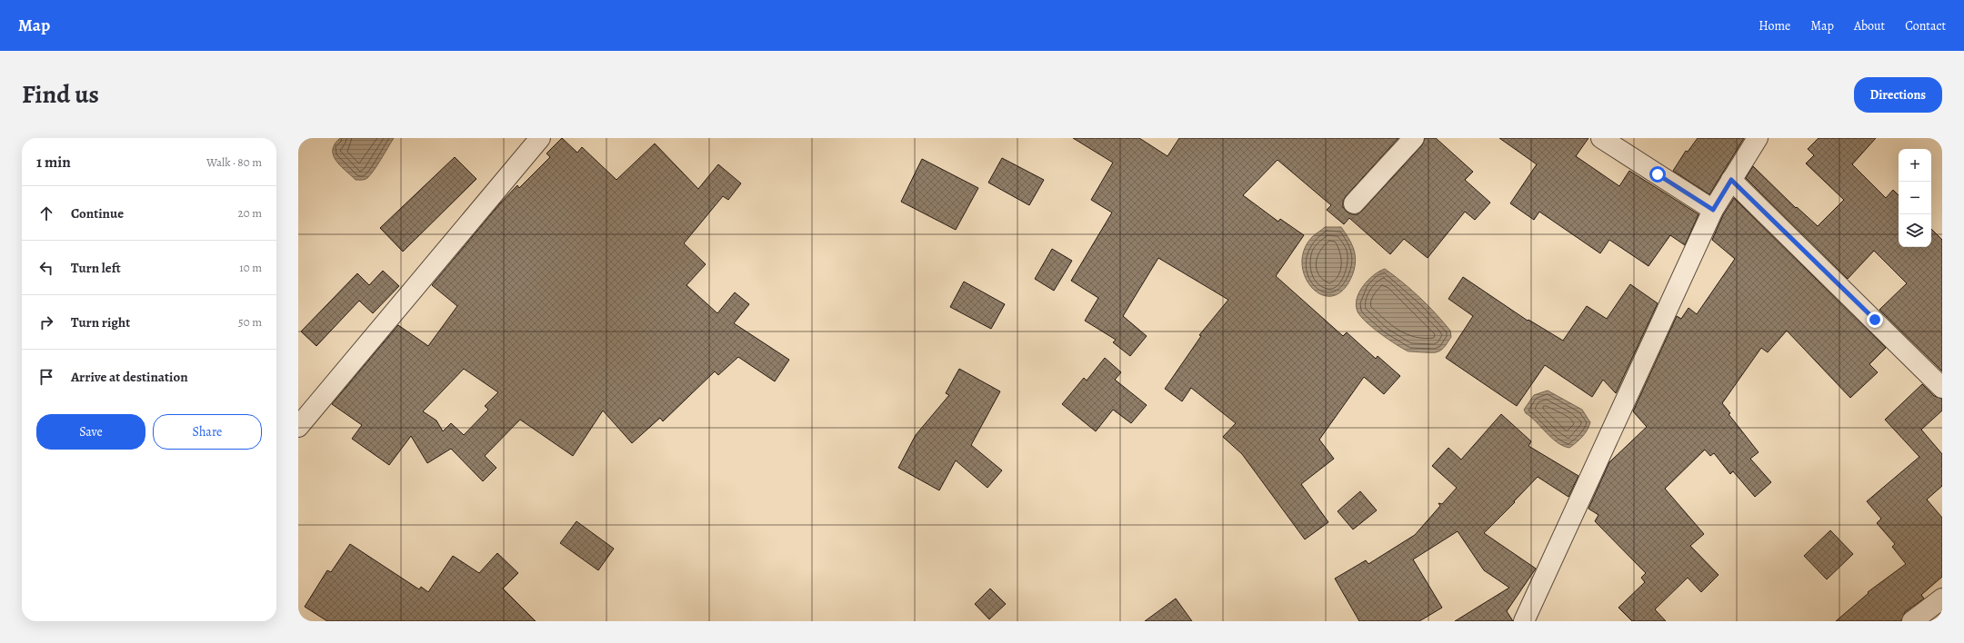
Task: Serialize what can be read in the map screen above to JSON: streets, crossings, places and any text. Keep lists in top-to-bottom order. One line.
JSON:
{"page":{"header":"Map","nav":["Home","Map","About","Contact"],"title":"Find us","buttons":["Directions",["Save","Share"]],"heading":["1 min","Walk · 80 m"],"map_buttons":["+","−"],"list":[["Continue","20 m"],["Turn left","10 m"],["Turn right","50 m"],"Arrive at destination"]}}
